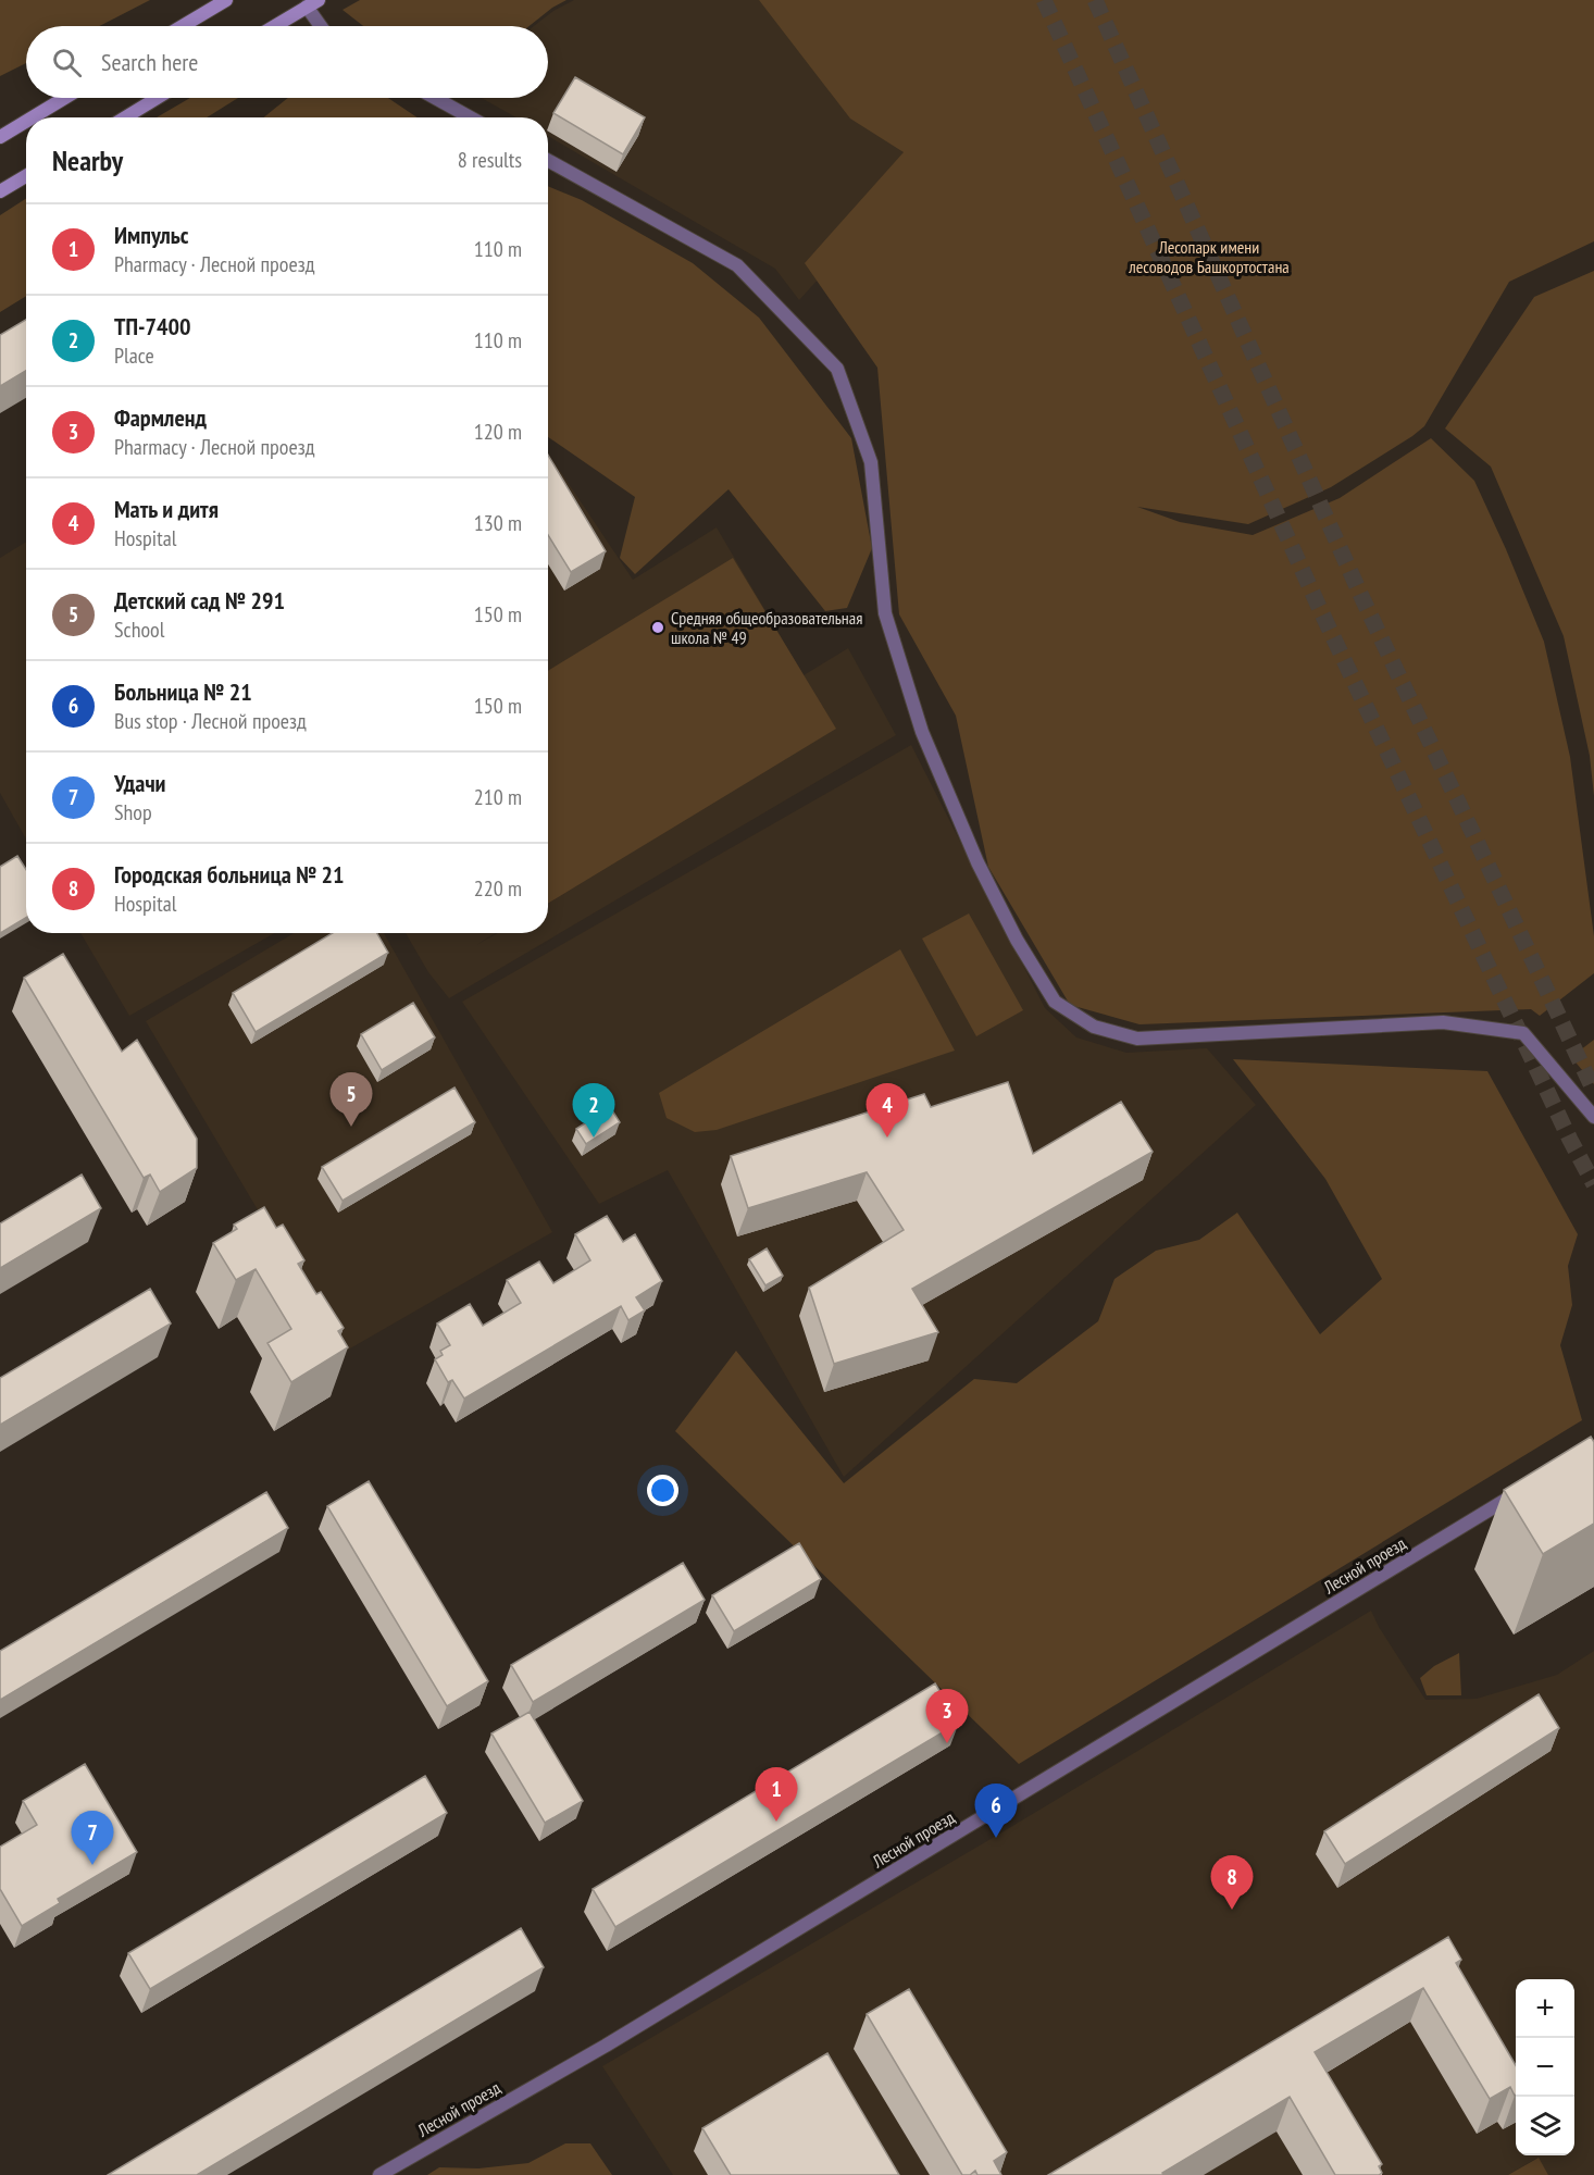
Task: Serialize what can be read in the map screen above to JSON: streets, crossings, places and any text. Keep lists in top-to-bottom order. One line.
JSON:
{"streets":{"street":["Лесной проезд"]},"parks":["Лесопарк имени лесоводов Башкортостана"],"places":["Средняя общеобразовательная школа № 49"],"page":{"search":"Search here","heading":["Nearby","8 results"],"list":[{"mark":"1","name":"Импульс","note":"Pharmacy · Лесной проезд","value":"110 m"},{"mark":"2","name":"ТП-7400","note":"Place","value":"110 m"},{"mark":"3","name":"Фармленд","note":"Pharmacy · Лесной проезд","value":"120 m"},{"mark":"4","name":"Мать и дитя","note":"Hospital","value":"130 m"},{"mark":"5","name":"Детский сад № 291","note":"School","value":"150 m"},{"mark":"6","name":"Больница № 21","note":"Bus stop · Лесной проезд","value":"150 m"},{"mark":"7","name":"Удачи","note":"Shop","value":"210 m"},{"mark":"8","name":"Городская больница № 21","note":"Hospital","value":"220 m"}],"pins":["5","2","4","3","1","6","7","8"],"map_buttons":["+","−"]}}
